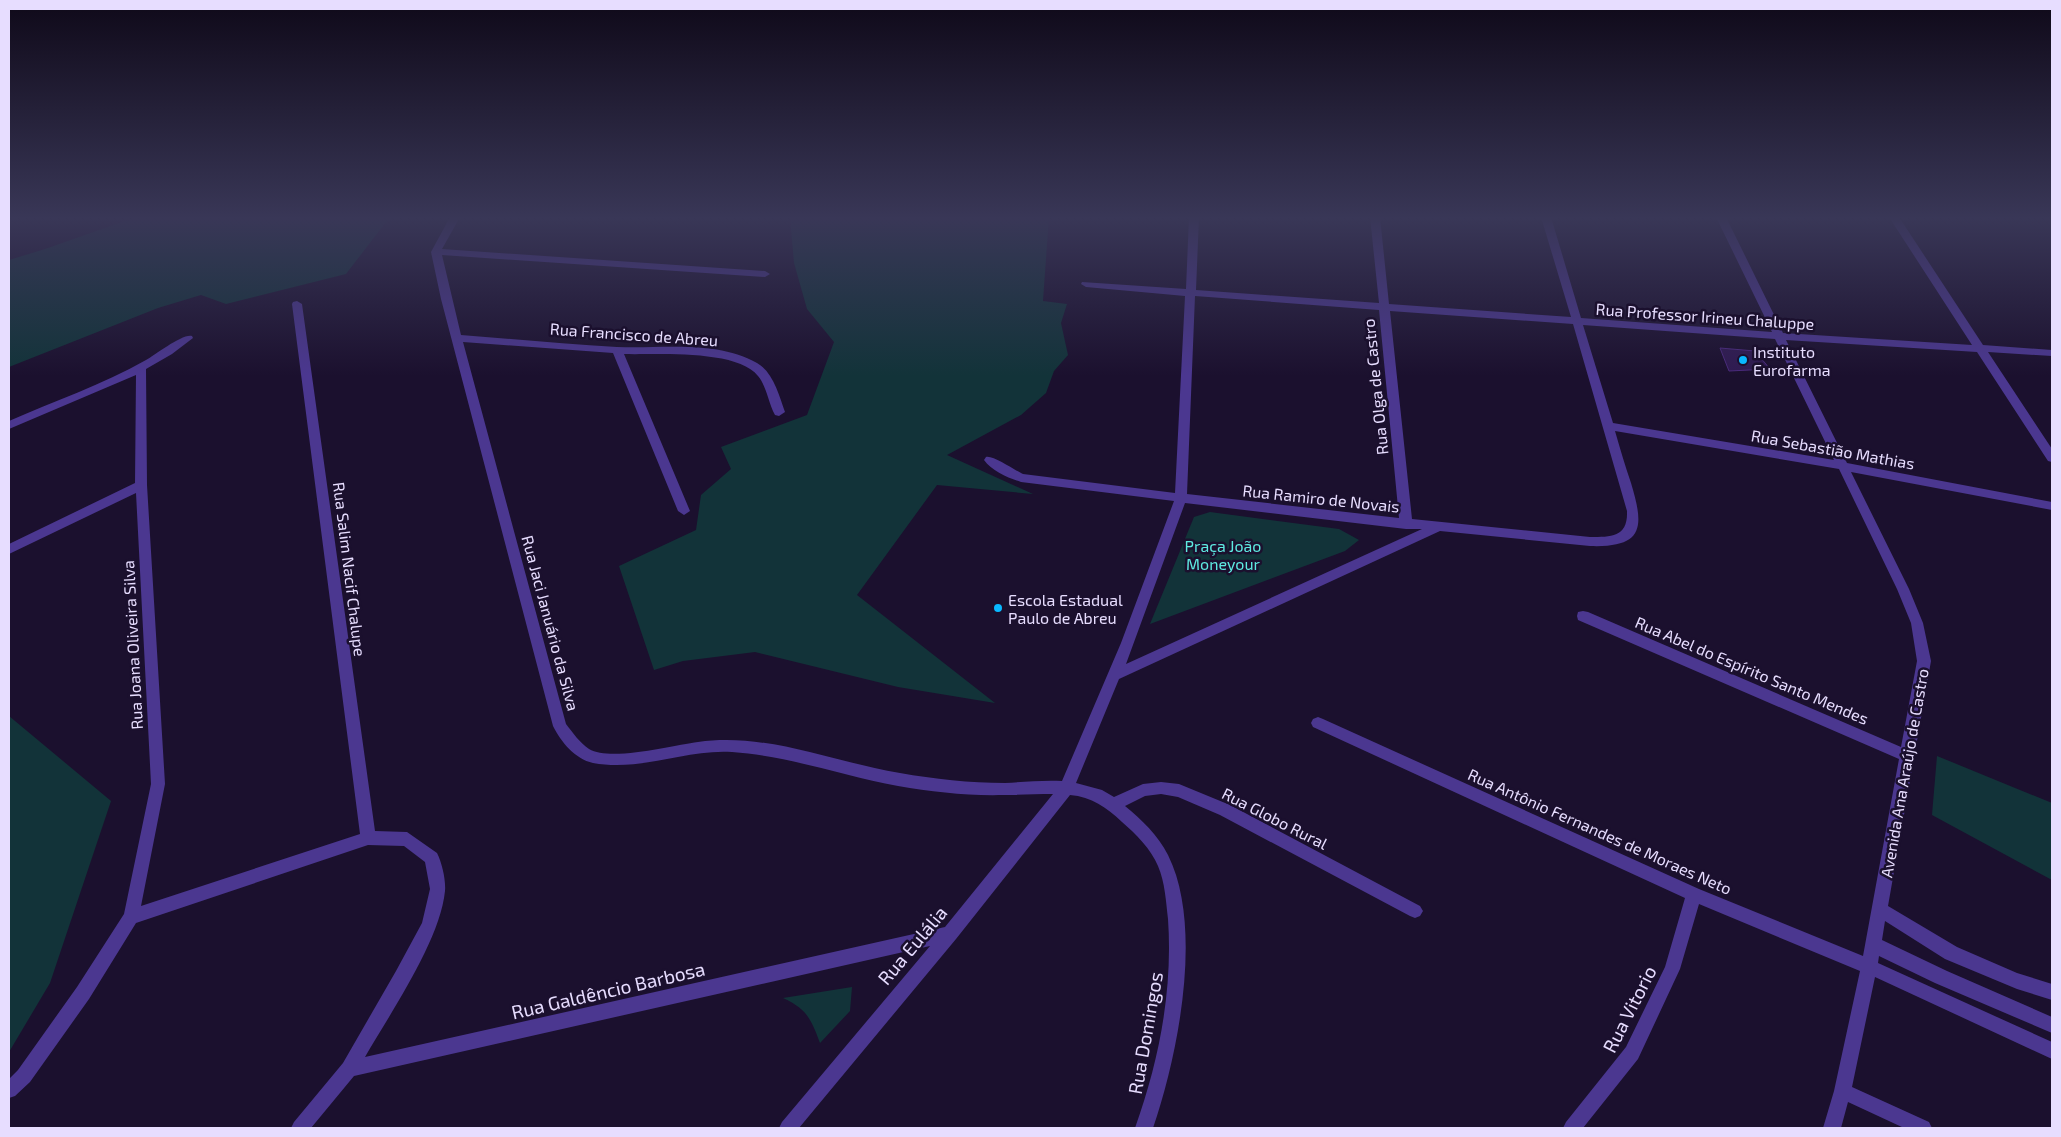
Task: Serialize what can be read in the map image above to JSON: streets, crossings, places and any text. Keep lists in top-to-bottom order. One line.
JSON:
{"streets":{"street":["Rua Professor Irineu Chaluppe","Rua Francisco de Abreu","Rua Olga de Castro","Rua Sebastião Mathias","Rua Ramiro de Novais","Rua Salim Nacif Chalupe","Rua Jaci Januário da Silva","Rua Joana Oliveira Silva","Rua Abel do Espírito Santo Mendes","Avenida Ana Araújo de Castro","Rua Globo Rural","Rua Antônio Fernandes de Moraes Neto","Rua Eulália","Rua Galdêncio Barbosa","Rua Vitorio","Rua Domingos"]},"crossings":[["Rua Professor Irineu Chaluppe","Rua Olga de Castro"],["Rua Professor Irineu Chaluppe","Avenida Ana Araújo de Castro"],["Rua Professor Irineu Chaluppe","Rua Eulália"],["Rua Francisco de Abreu","Rua Jaci Januário da Silva"],["Rua Olga de Castro","Rua Ramiro de Novais"],["Rua Sebastião Mathias","Rua Ramiro de Novais"],["Rua Sebastião Mathias","Avenida Ana Araújo de Castro"],["Rua Ramiro de Novais","Rua Eulália"],["Rua Jaci Januário da Silva","Rua Eulália"],["Rua Jaci Januário da Silva","Rua Domingos"],["Rua Abel do Espírito Santo Mendes","Avenida Ana Araújo de Castro"],["Avenida Ana Araújo de Castro","Rua Antônio Fernandes de Moraes Neto"],["Rua Globo Rural","Rua Domingos"],["Rua Antônio Fernandes de Moraes Neto","Rua Vitorio"],["Rua Eulália","Rua Galdêncio Barbosa"],["Rua Eulália","Rua Domingos"]],"parks":["Praça João Moneyour"],"places":["Instituto Eurofarma","Escola Estadual Paulo de Abreu"]}
